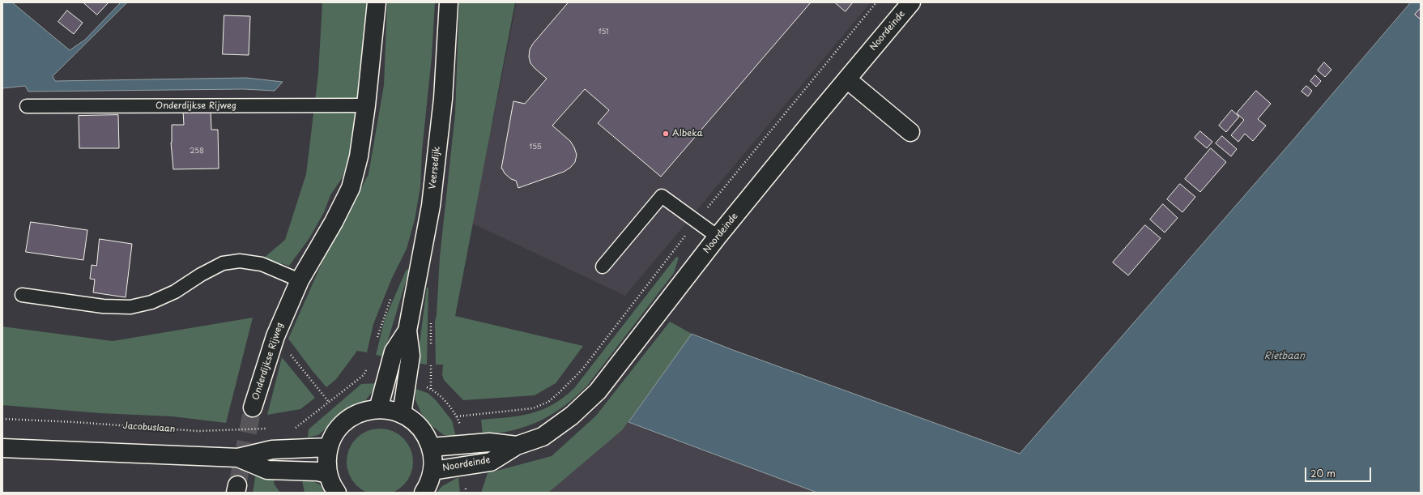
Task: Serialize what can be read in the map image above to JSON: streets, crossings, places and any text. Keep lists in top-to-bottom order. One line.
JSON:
{"streets":{"main road":["Noordeinde","Onderdijkse Rijweg","Veersedijk"],"path":["Jacobuslaan"]},"water":["Rietbaan"],"places":["Albeka"],"house_numbers":["151","155","258"],"scale_bar":"20 m"}
